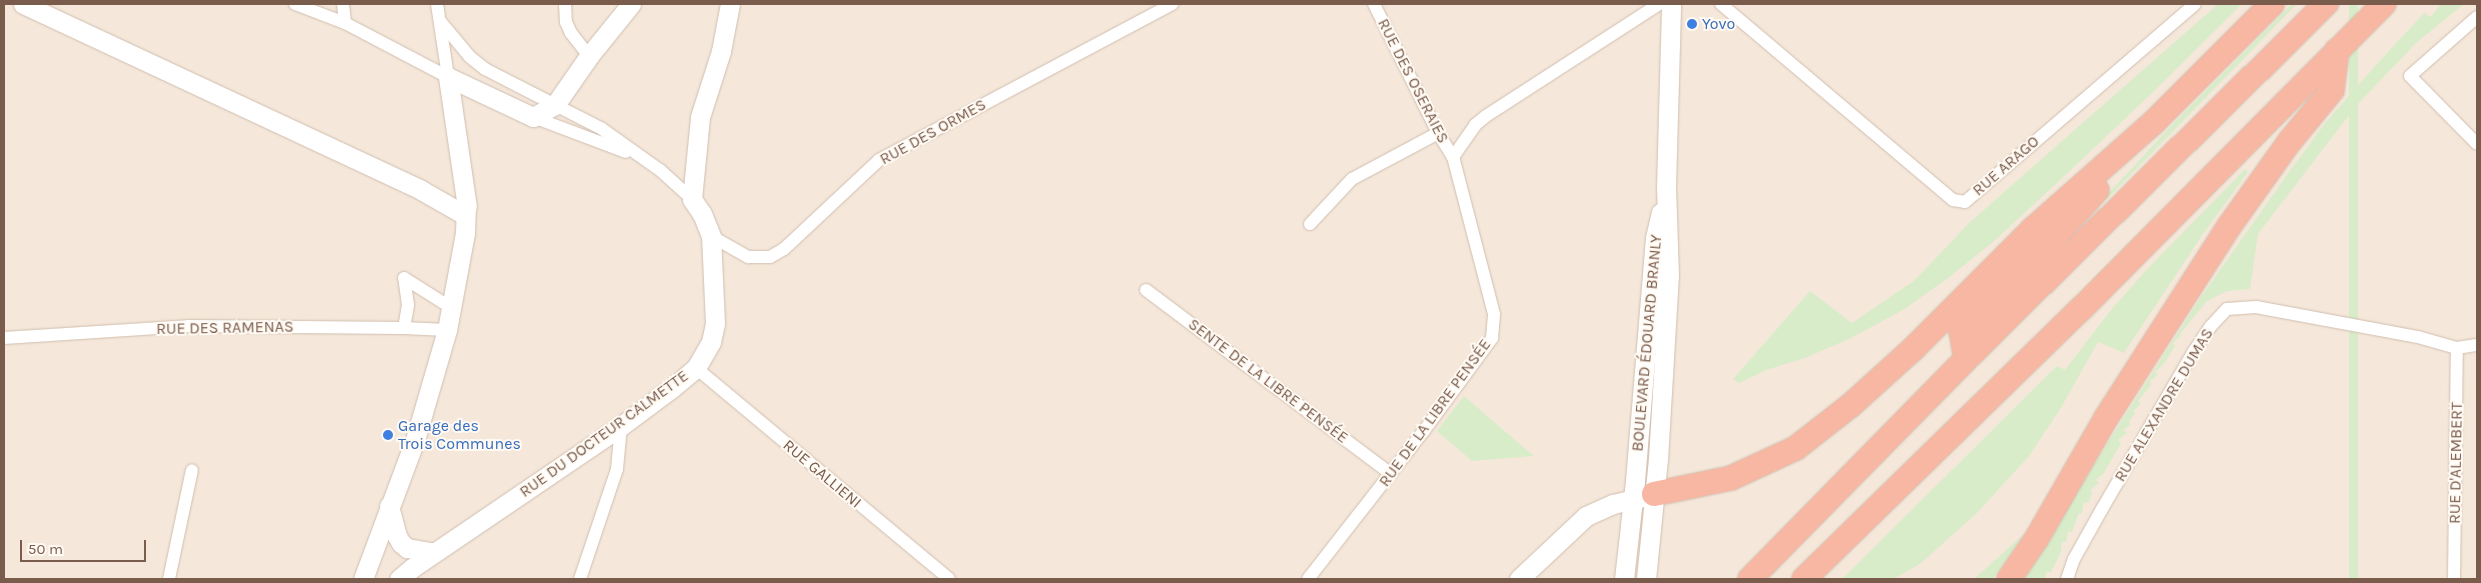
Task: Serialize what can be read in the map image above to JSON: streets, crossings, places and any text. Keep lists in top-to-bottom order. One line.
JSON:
{"streets":{"street":["RUE DES OSERAIES","RUE DES ORMES","RUE ARAGO","RUE DES RAMENAS","BOULEVARD ÉDOUARD BRANLY","SENTE DE LA LIBRE PENSÉE","RUE ALEXANDRE DUMAS","RUE DE LA LIBRE PENSÉE","RUE DU DOCTEUR CALMETTE","RUE D'ALEMBERT","RUE GALLIENI"]},"crossings":[["RUE DES OSERAIES","RUE DE LA LIBRE PENSÉE"],["RUE DES ORMES","RUE DU DOCTEUR CALMETTE"],["SENTE DE LA LIBRE PENSÉE","RUE DE LA LIBRE PENSÉE"],["RUE ALEXANDRE DUMAS","RUE D'ALEMBERT"],["RUE DU DOCTEUR CALMETTE","RUE GALLIENI"]],"places":["Yovo","Garage des Trois Communes"],"scale_bar":"50 m"}
